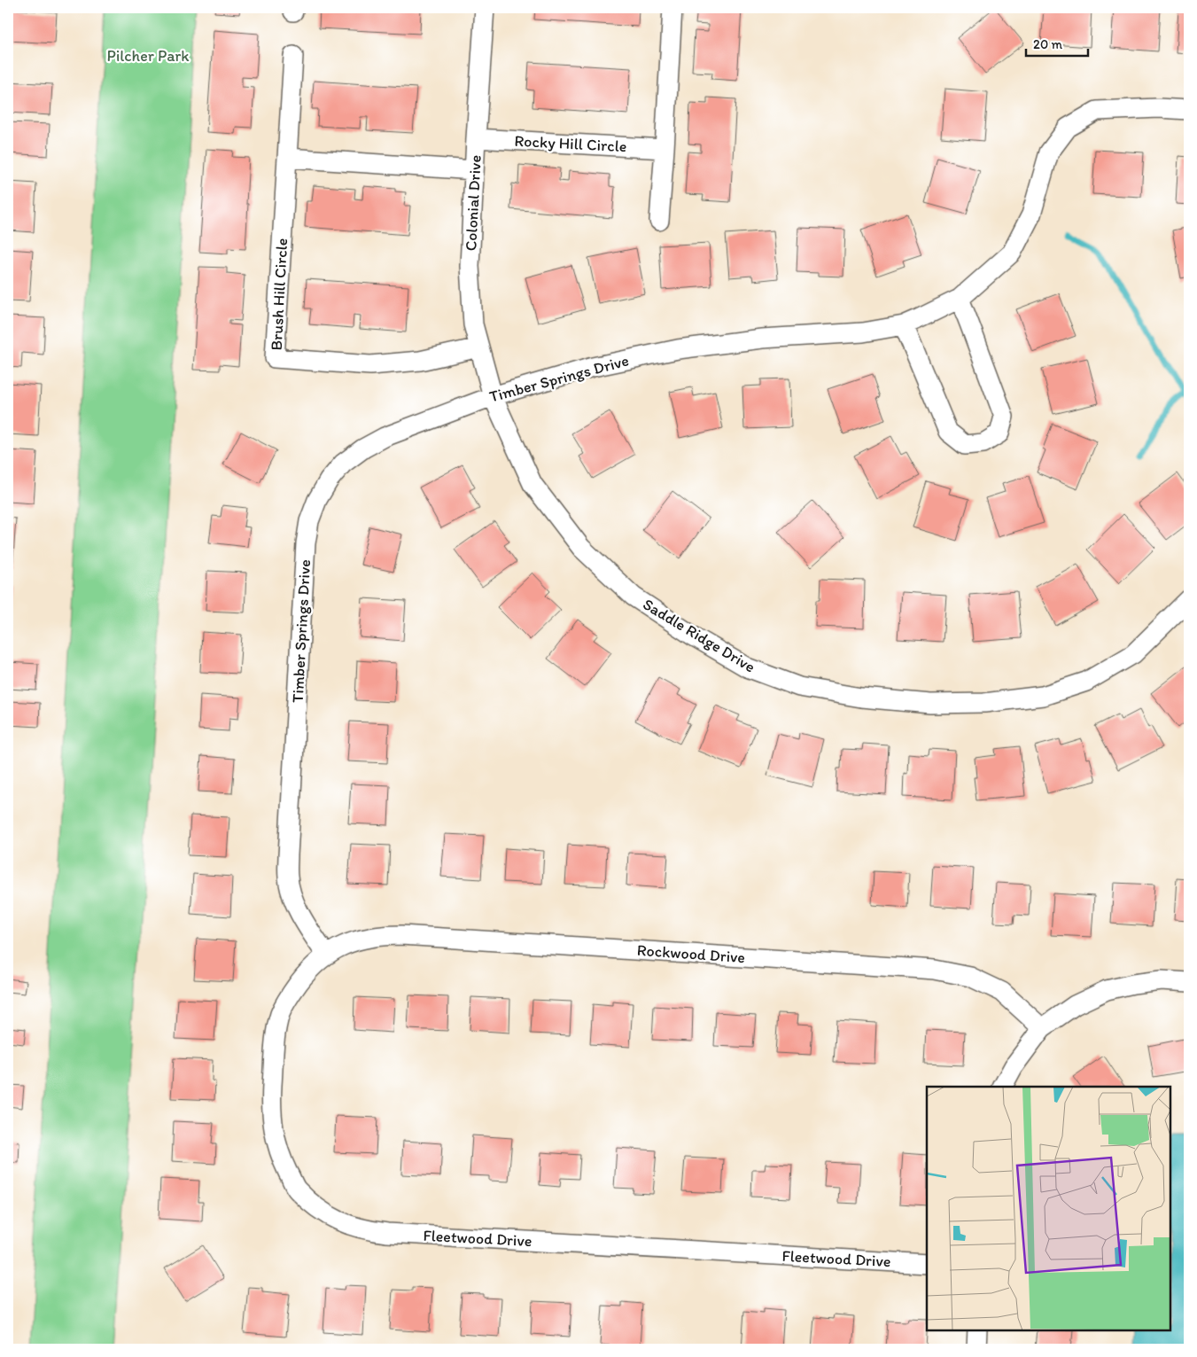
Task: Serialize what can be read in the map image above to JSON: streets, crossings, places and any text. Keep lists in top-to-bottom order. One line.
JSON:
{"streets":{"street":["Rocky Hill Circle","Colonial Drive","Brush Hill Circle","Timber Springs Drive","Saddle Ridge Drive","Rockwood Drive","Fleetwood Drive"]},"crossings":[["Rocky Hill Circle","Colonial Drive"],["Colonial Drive","Brush Hill Circle"],["Colonial Drive","Timber Springs Drive"],["Colonial Drive","Saddle Ridge Drive"],["Timber Springs Drive","Saddle Ridge Drive"],["Timber Springs Drive","Rockwood Drive"],["Timber Springs Drive","Fleetwood Drive"],["Rockwood Drive","Fleetwood Drive"]],"parks":["Pilcher Park"],"scale_bar":"20 m"}
